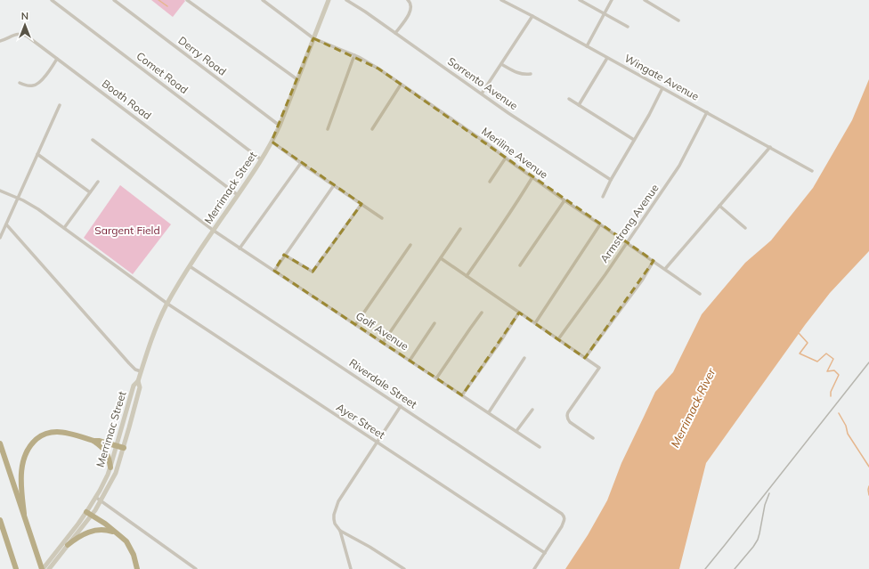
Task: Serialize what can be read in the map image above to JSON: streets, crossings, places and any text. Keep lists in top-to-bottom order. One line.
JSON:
{"streets":{"main road":["Merrimack Street","Merrimac Street"],"street":["Derry Road","Comet Road","Wingate Avenue","Sorrento Avenue","Booth Road","Meriline Avenue","Armstrong Avenue","Golf Avenue","Riverdale Street","Ayer Street"]},"crossings":[["Derry Road","Merrimack Street"],["Comet Road","Merrimack Street"],["Wingate Avenue","Armstrong Avenue"],["Booth Road","Merrimack Street"],["Meriline Avenue","Merrimack Street"],["Meriline Avenue","Armstrong Avenue"],["Merrimack Street","Golf Avenue"],["Merrimack Street","Riverdale Street"],["Merrimack Street","Ayer Street"],["Merrimack Street","Merrimac Street"],["Riverdale Street","Ayer Street"]],"water":["Merrimack River"],"parks":["Sargent Field"],"north":"top"}
